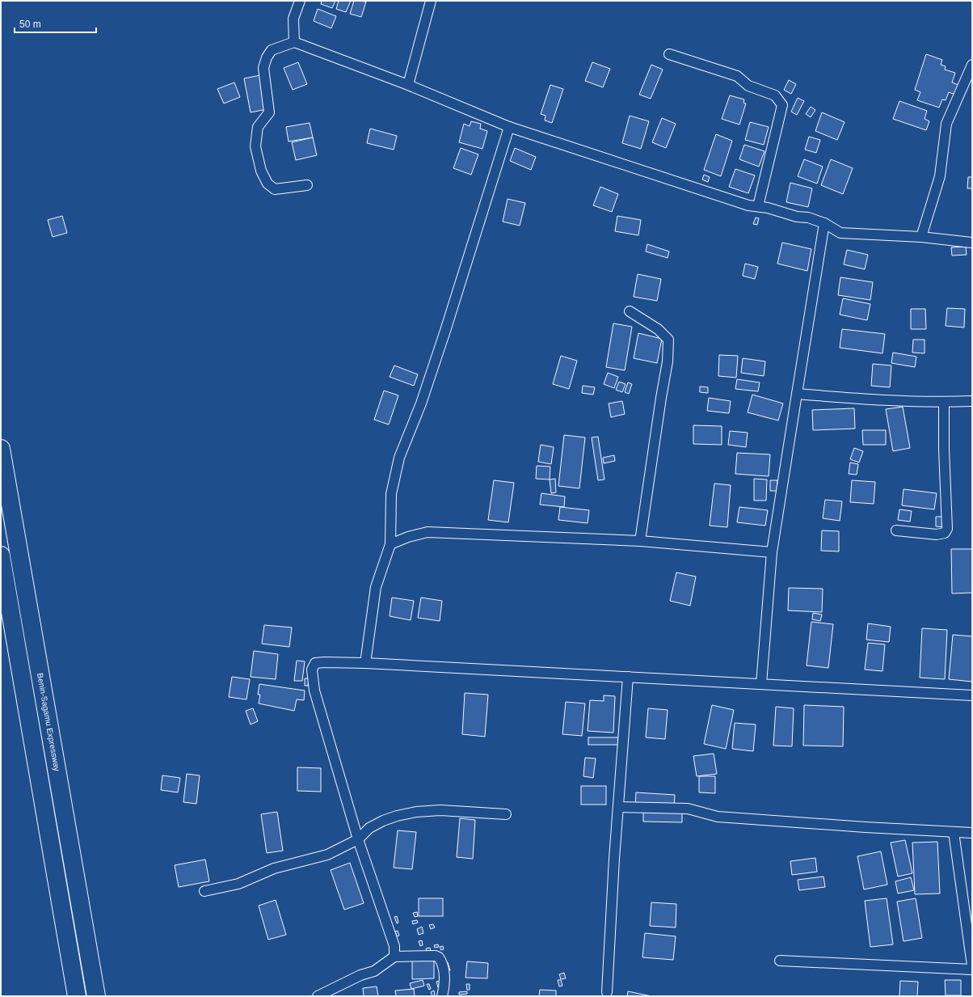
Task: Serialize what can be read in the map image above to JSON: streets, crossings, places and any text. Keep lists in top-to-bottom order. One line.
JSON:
{"streets":{"highway":["Benin-Sagamu Expressway"]},"scale_bar":"50 m"}
